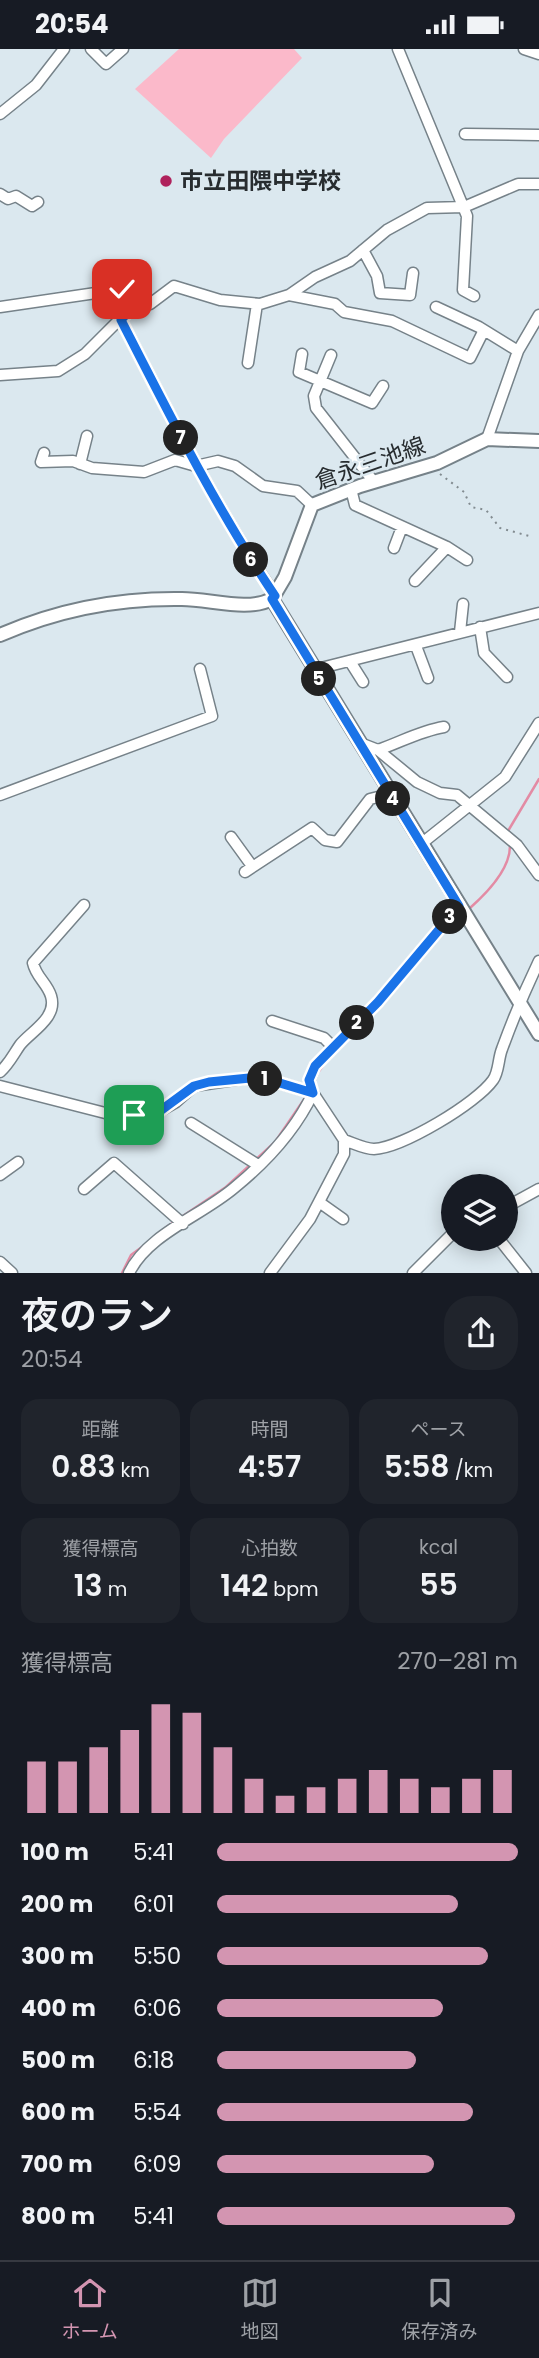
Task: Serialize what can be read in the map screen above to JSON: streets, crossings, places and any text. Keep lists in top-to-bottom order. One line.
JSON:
{"streets":{"main road":["倉永三池線"]},"places":["市立田隈中学校"],"page":{"status":"20:54","pins":["7","6","5","4","3","2","1"],"heading":["夜のラン","20:54"],"stats":[["距離","0.83 km"],["時間","4:57"],["ペース","5:58 /km"],["獲得標高","13 m"],["心拍数","142 bpm"],["kcal","55"]],"chart":["獲得標高","270–281 m"],"list":[{"name":"100 m","note":"5:41"},{"name":"200 m","note":"6:01"},{"name":"300 m","note":"5:50"},{"name":"400 m","note":"6:06"},{"name":"500 m","note":"6:18"},{"name":"600 m","note":"5:54"},{"name":"700 m","note":"6:09"},{"name":"800 m","note":"5:41"}],"tabs":["ホーム","地図","保存済み"]}}
